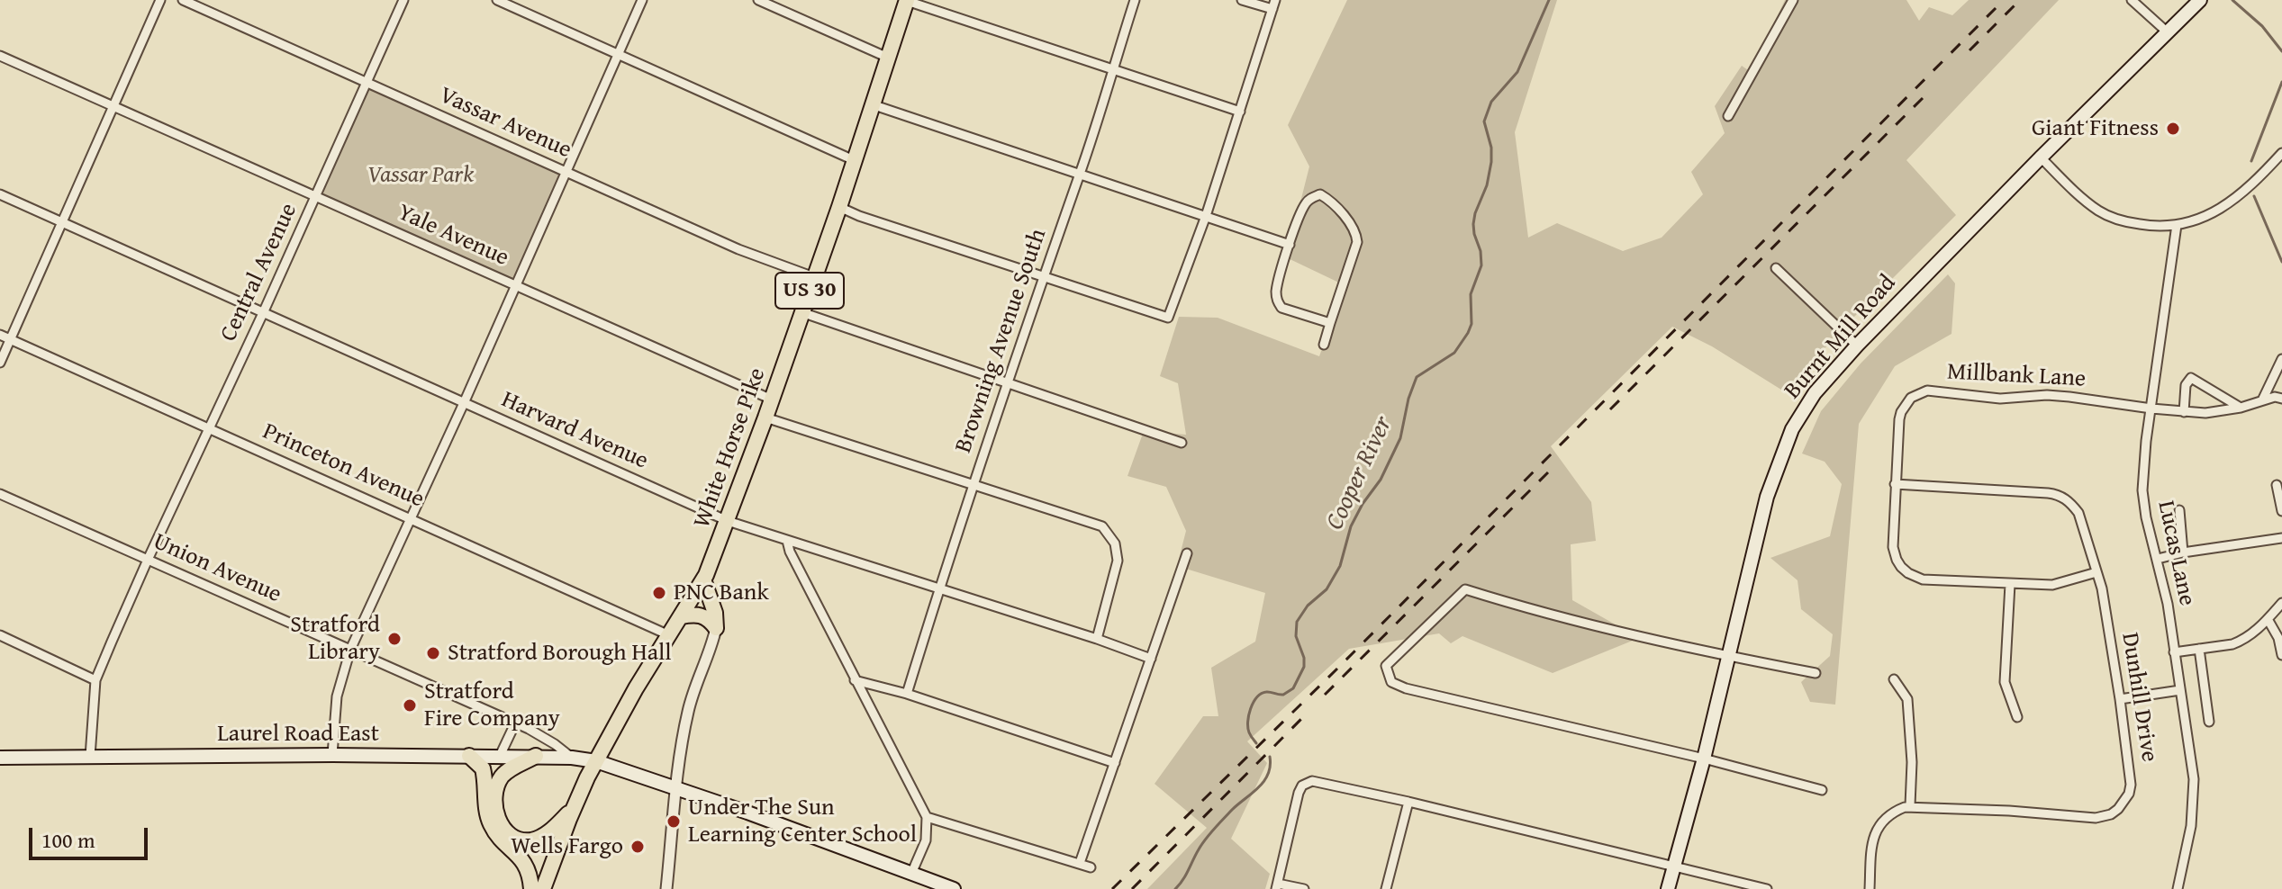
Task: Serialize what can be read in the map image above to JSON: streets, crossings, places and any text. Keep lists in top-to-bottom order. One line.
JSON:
{"streets":{"highway":["US 30","White Horse Pike"],"main road":["Burnt Mill Road","Laurel Road East"],"street":["Vassar Avenue","Yale Avenue","Central Avenue","Browning Avenue South","Millbank Lane","Harvard Avenue","Princeton Avenue","Lucas Lane","Union Avenue","Dunhill Drive"]},"crossings":[["Vassar Avenue","Central Avenue"],["Vassar Avenue","White Horse Pike"],["Yale Avenue","Central Avenue"],["Yale Avenue","White Horse Pike"],["Central Avenue","Harvard Avenue"],["Central Avenue","Princeton Avenue"],["Central Avenue","Union Avenue"],["Central Avenue","Laurel Road East"],["Browning Avenue South","Harvard Avenue"],["Millbank Lane","Lucas Lane"],["Millbank Lane","Dunhill Drive"],["Harvard Avenue","White Horse Pike"],["White Horse Pike","Princeton Avenue"],["White Horse Pike","Laurel Road East"],["Union Avenue","Laurel Road East"]],"water":["Cooper River"],"parks":["Vassar Park"],"places":["Giant Fitness","PNC Bank","Stratford Library","Stratford Borough Hall","Stratford Fire Company","Under The Sun Learning Center School","Wells Fargo"],"scale_bar":"100 m"}
